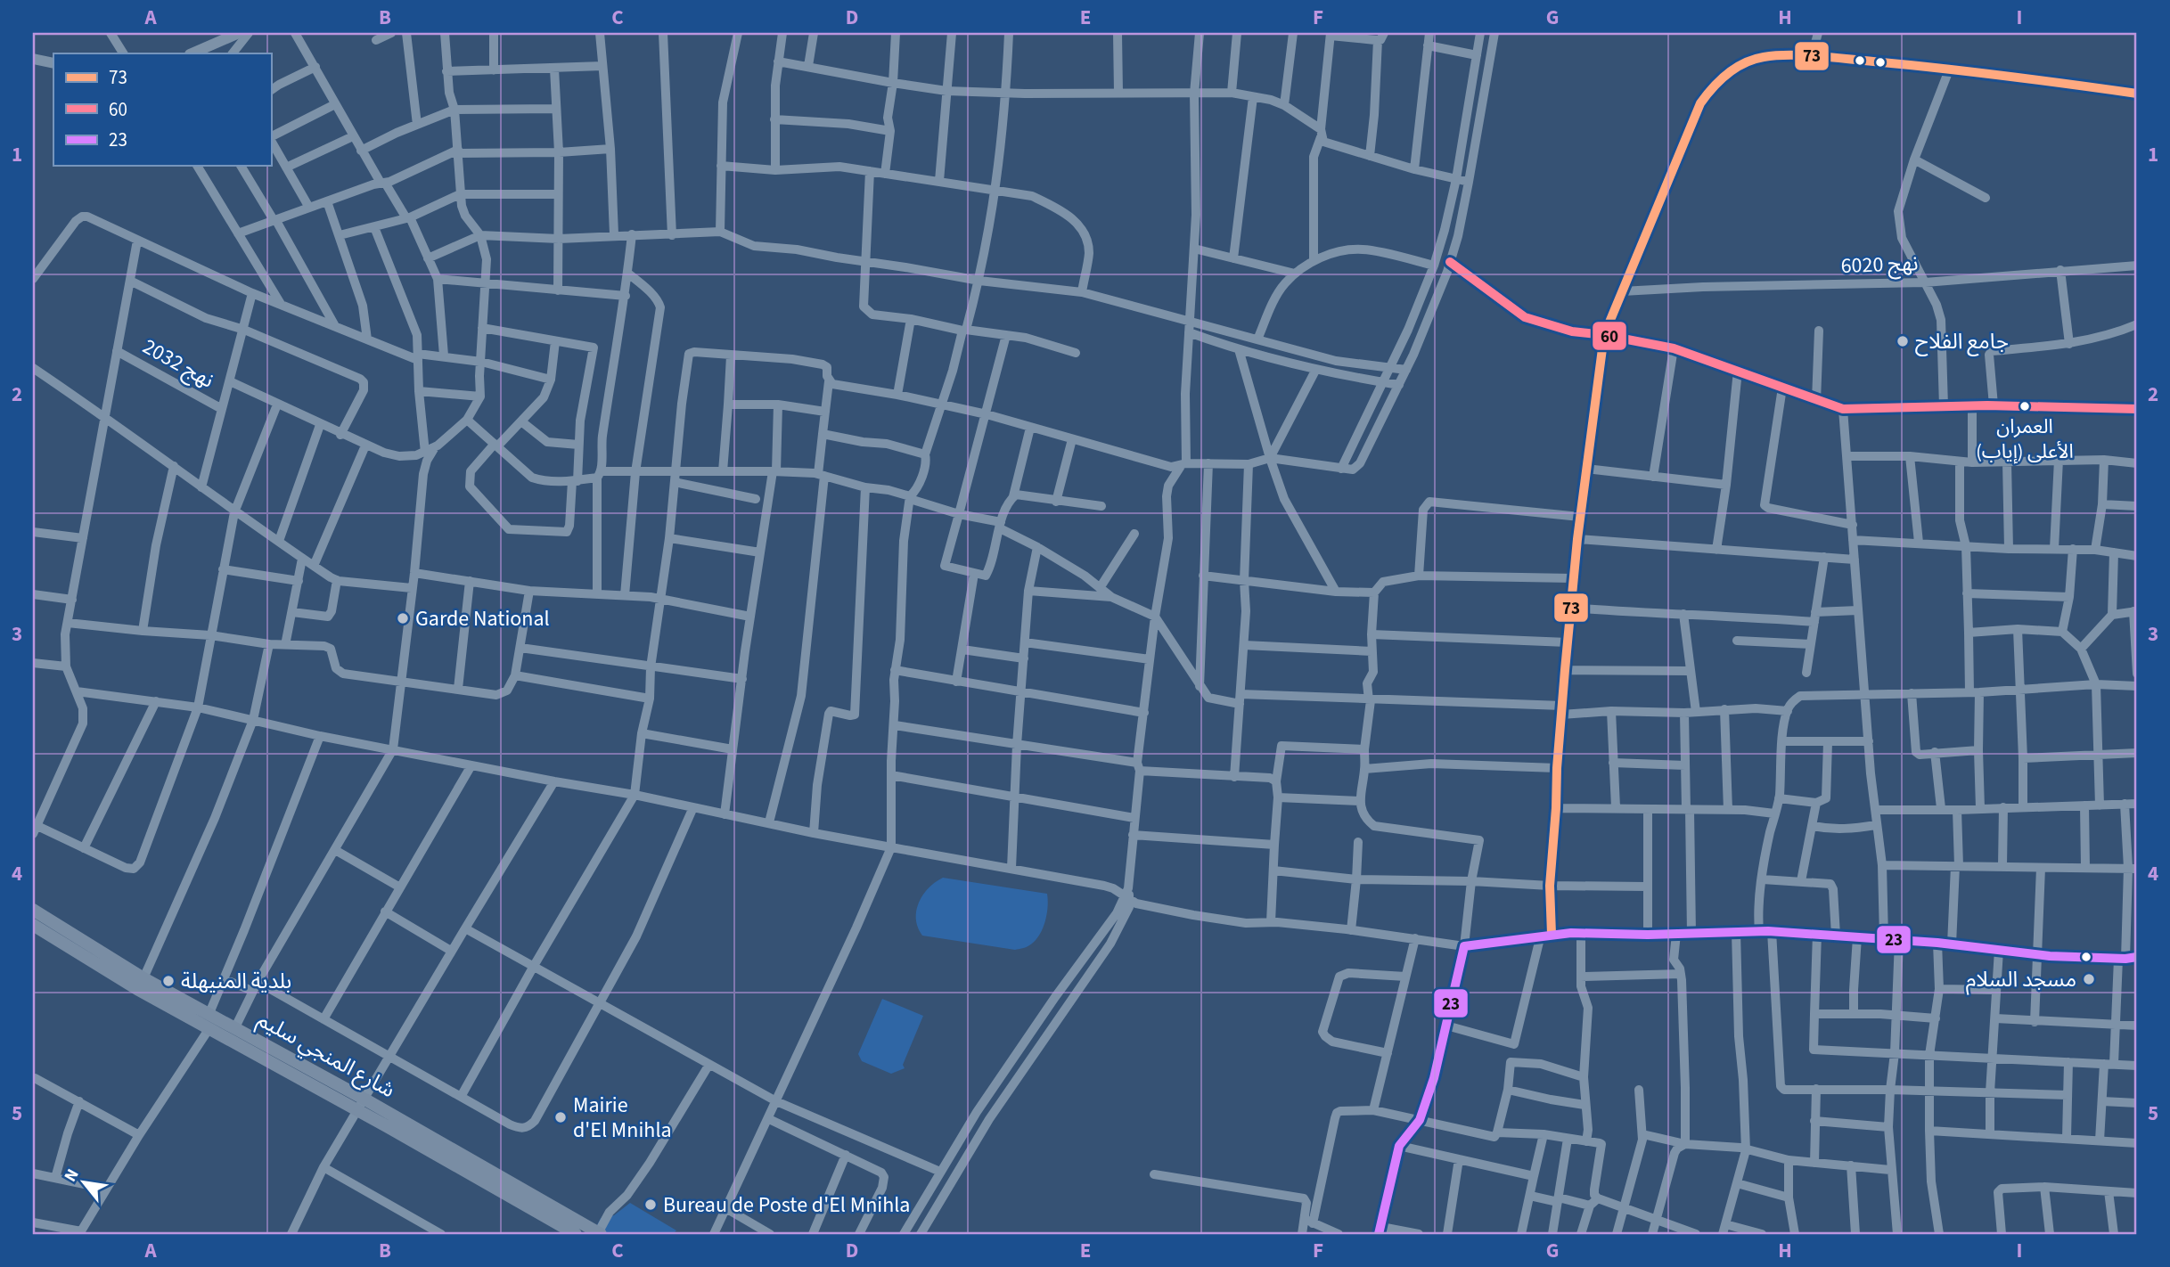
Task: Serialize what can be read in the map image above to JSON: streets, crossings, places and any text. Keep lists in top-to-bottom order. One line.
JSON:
{"streets":{"main road":["شارع المنجي سليم"],"street":["نهج 6020","نهج 2032"]},"places":["جامع الفلاح","العمران الأعلى (إياب)","Garde National","مسجد السلام","بلدية المنيهلة","Mairie d'El Mnihla","Bureau de Poste d'El Mnihla"],"lines":["transit line 73","transit line 60","transit line 23"],"legend":["73","60","23"],"north":"top left","grid":{"columns":["A","B","C","D","E","F","G","H","I"],"rows":["1","2","3","4","5"]}}
